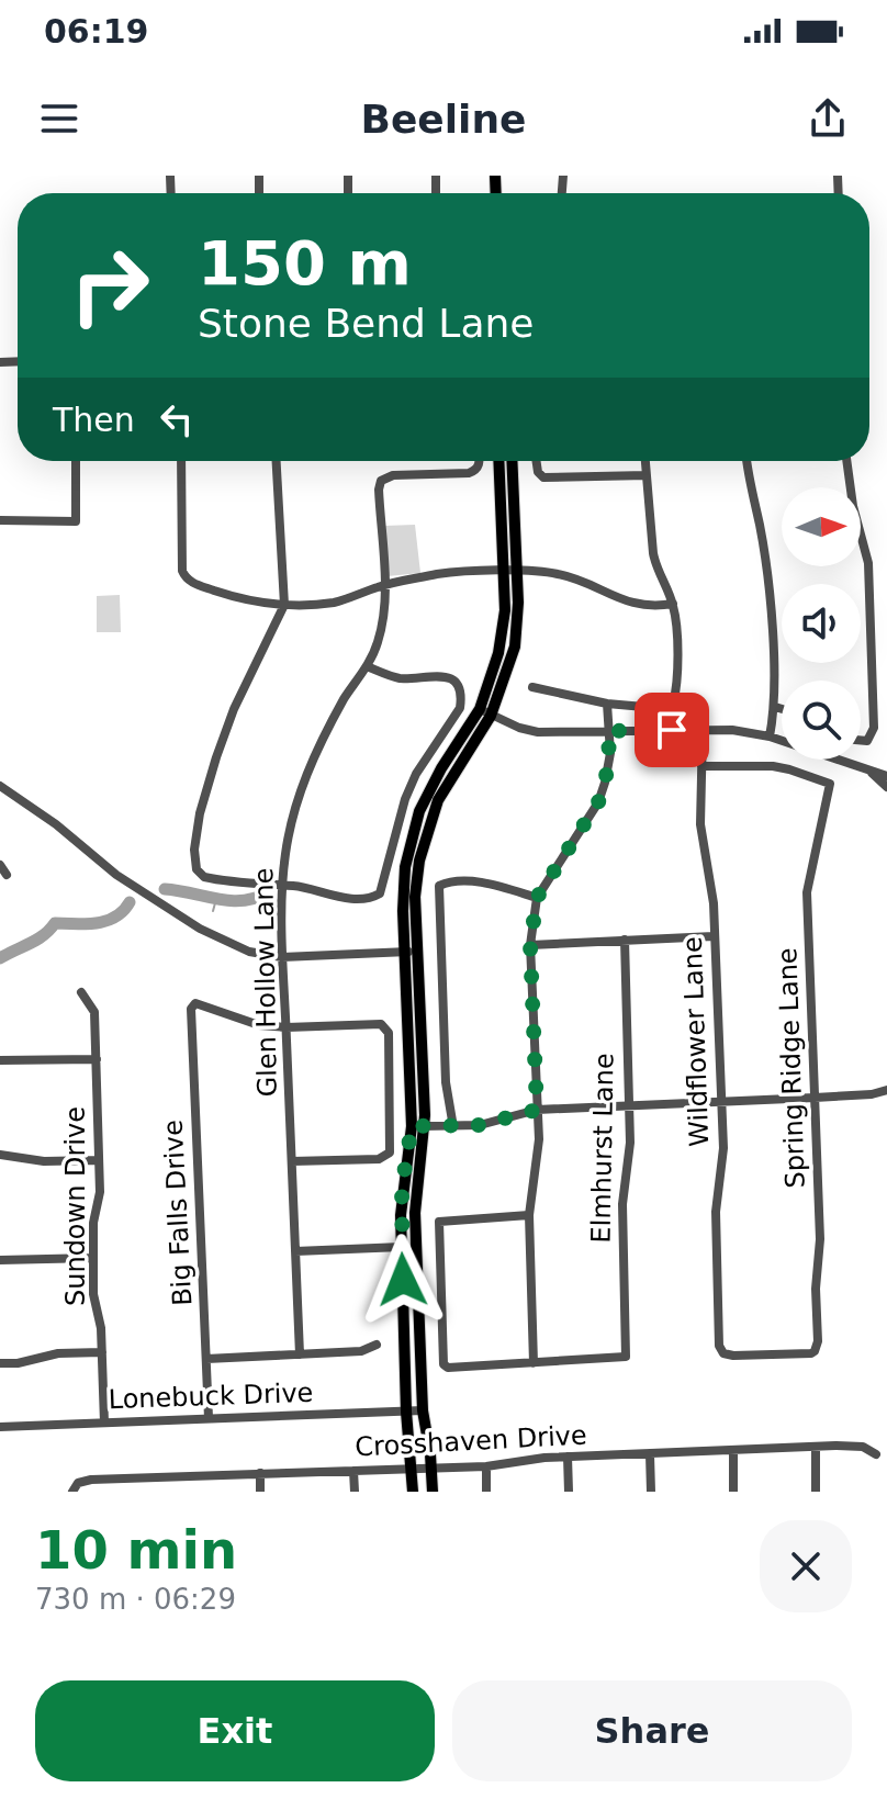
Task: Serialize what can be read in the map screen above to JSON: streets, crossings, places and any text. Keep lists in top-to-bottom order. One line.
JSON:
{"streets":{"street":["Glen Hollow Lane","Wildflower Lane","Spring Ridge Lane","Elmhurst Lane","Sundown Drive","Big Falls Drive","Lonebuck Drive","Crosshaven Drive"]},"crossings":[["Glen Hollow Lane","Big Falls Drive"],["Wildflower Lane","Spring Ridge Lane"],["Sundown Drive","Lonebuck Drive"],["Big Falls Drive","Lonebuck Drive"]],"north":"right","page":{"status":"06:19","header":"Beeline","turn":["150 m","Stone Bend Lane"],"then":"Then","heading":["10 min","730 m · 06:29"],"buttons":["Exit","Share"]}}
